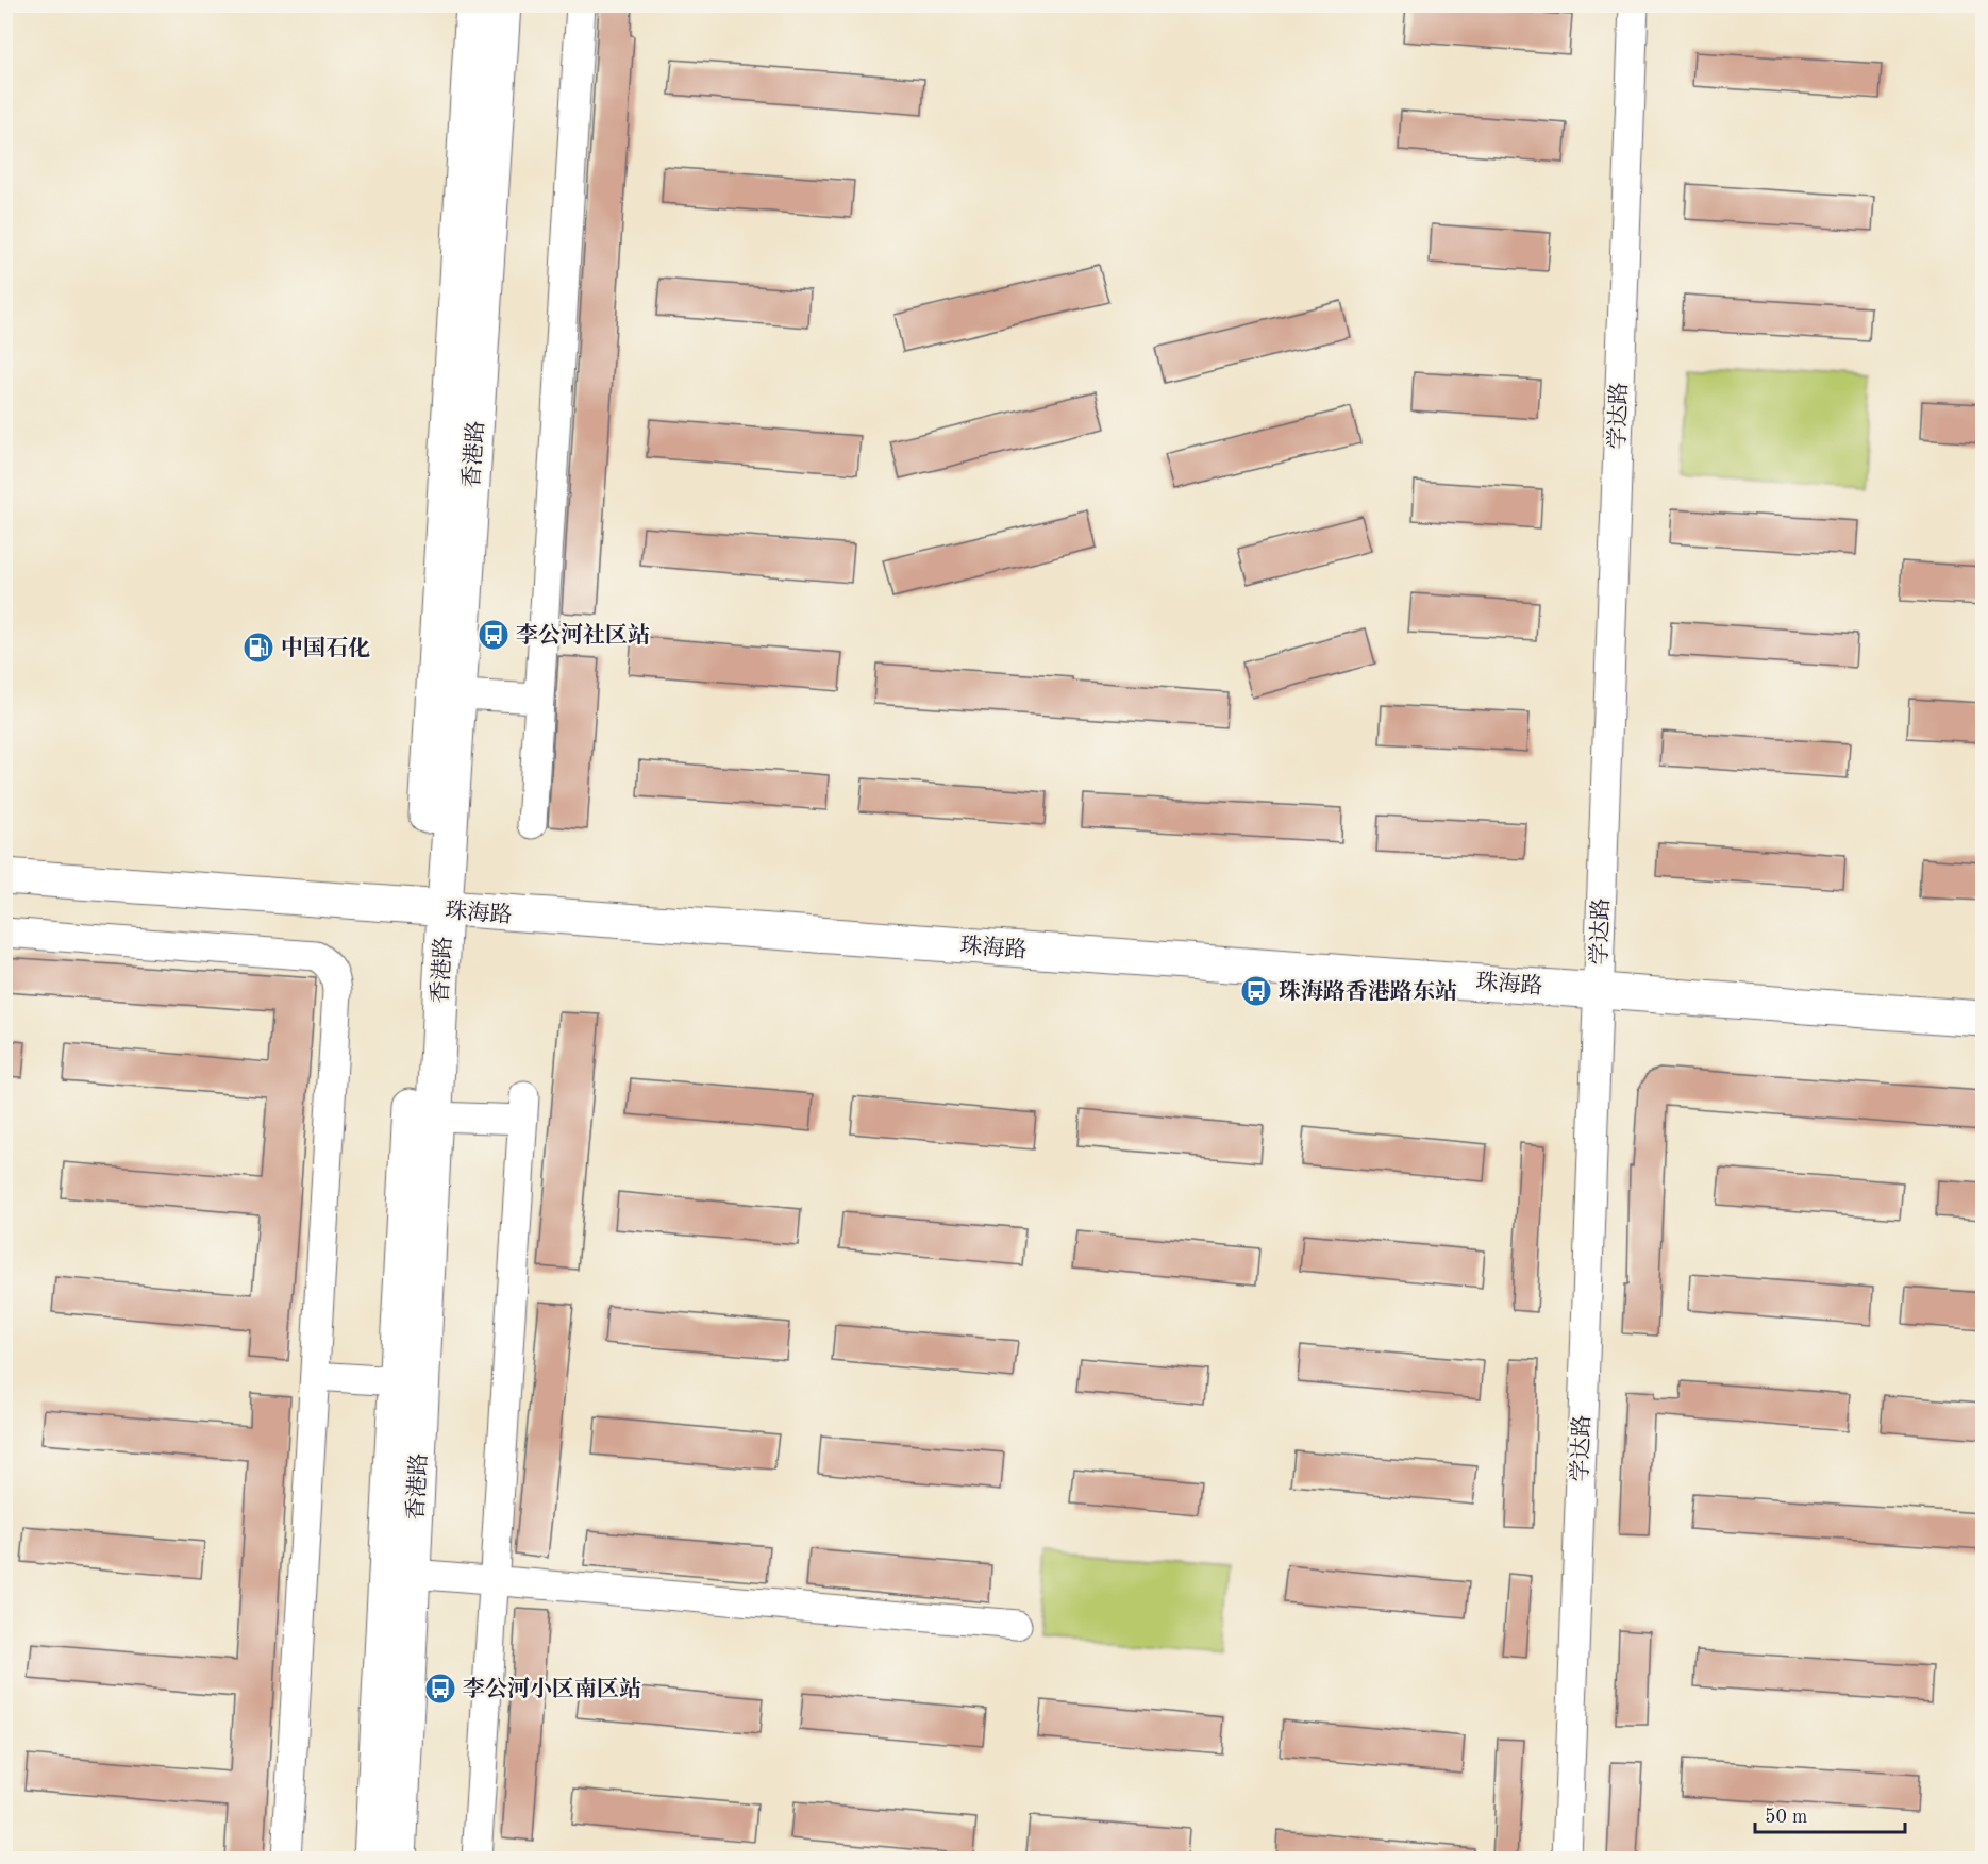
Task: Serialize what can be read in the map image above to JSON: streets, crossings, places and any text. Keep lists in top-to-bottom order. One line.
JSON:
{"streets":{"main road":["香港路","珠海路"],"street":["学达路"]},"crossings":[["学达路","珠海路"],["香港路","珠海路"]],"places":{"bus stop":["李公河社区站","珠海路香港路东站","李公河小区南区站"],"fuel station":["中国石化"]},"scale_bar":"50 m"}
